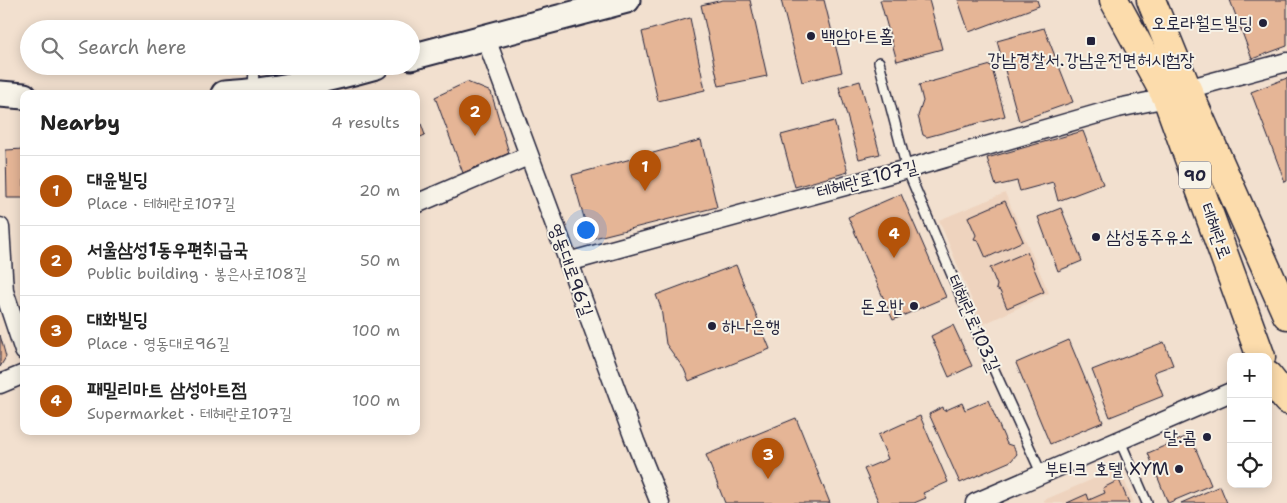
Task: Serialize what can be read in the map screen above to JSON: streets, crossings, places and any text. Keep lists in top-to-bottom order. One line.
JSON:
{"streets":{"main road":["90","테헤란로"],"street":["테헤란로107길","영동대로96길"],"lane":["테헤란로103길"]},"crossings":[["테헤란로107길","테헤란로"],["테헤란로107길","영동대로96길"],["테헤란로107길","테헤란로103길"]],"places":{"other":["오로라월드빌딩","백암아트홀","삼성동주유소","돈오반","하나은행","달.콤","부티크 호텔 XYM"],"transit":["강남경찰서.강남운전면허시험장"]},"page":{"search":"Search here","heading":["Nearby","4 results"],"pins":["2","1","4","3"],"list":[{"mark":"1","name":"대윤빌딩","note":"Place · 테헤란로107길","value":"20 m"},{"mark":"2","name":"서울삼성1동우편취급국","note":"Public building · 봉은사로108길","value":"50 m"},{"mark":"3","name":"대화빌딩","note":"Place · 영동대로96길","value":"100 m"},{"mark":"4","name":"패밀리마트 삼성아트점","note":"Supermarket · 테헤란로107길","value":"100 m"}],"map_buttons":["+","−"]}}
